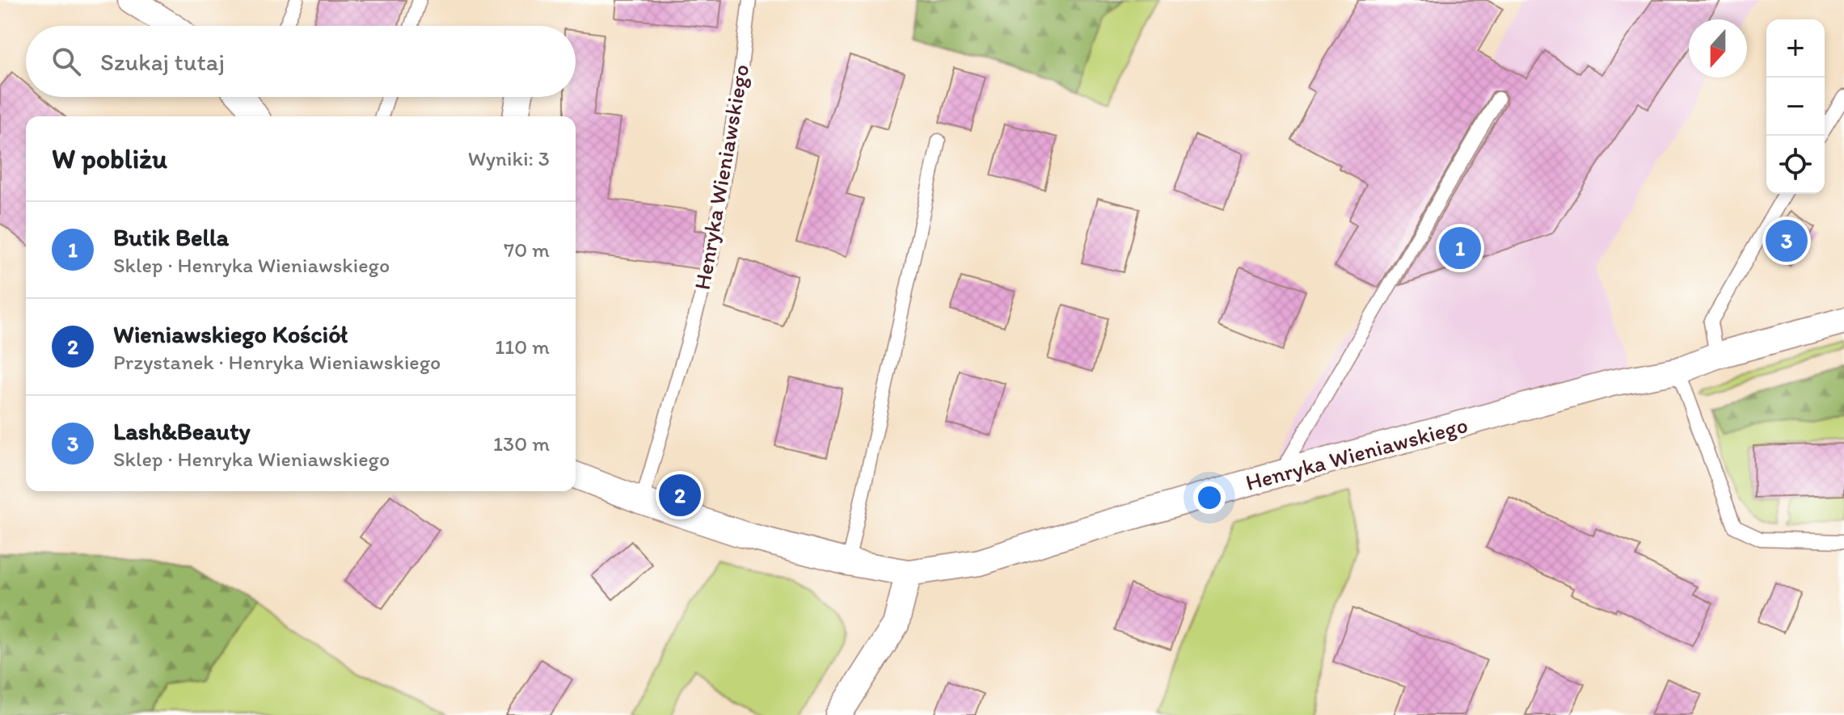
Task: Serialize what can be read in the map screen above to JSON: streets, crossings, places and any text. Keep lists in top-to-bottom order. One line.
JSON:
{"streets":{"street":["Henryka Wieniawskiego"]},"north":"bottom","page":{"map_buttons":["+","−"],"search":"Szukaj tutaj","heading":["W pobliżu","Wyniki: 3"],"list":[{"mark":"1","name":"Butik Bella","note":"Sklep · Henryka Wieniawskiego","value":"70 m"},{"mark":"2","name":"Wieniawskiego Kościół","note":"Przystanek · Henryka Wieniawskiego","value":"110 m"},{"mark":"3","name":"Lash&Beauty","note":"Sklep · Henryka Wieniawskiego","value":"130 m"}],"pins":["3","1","2"]}}
